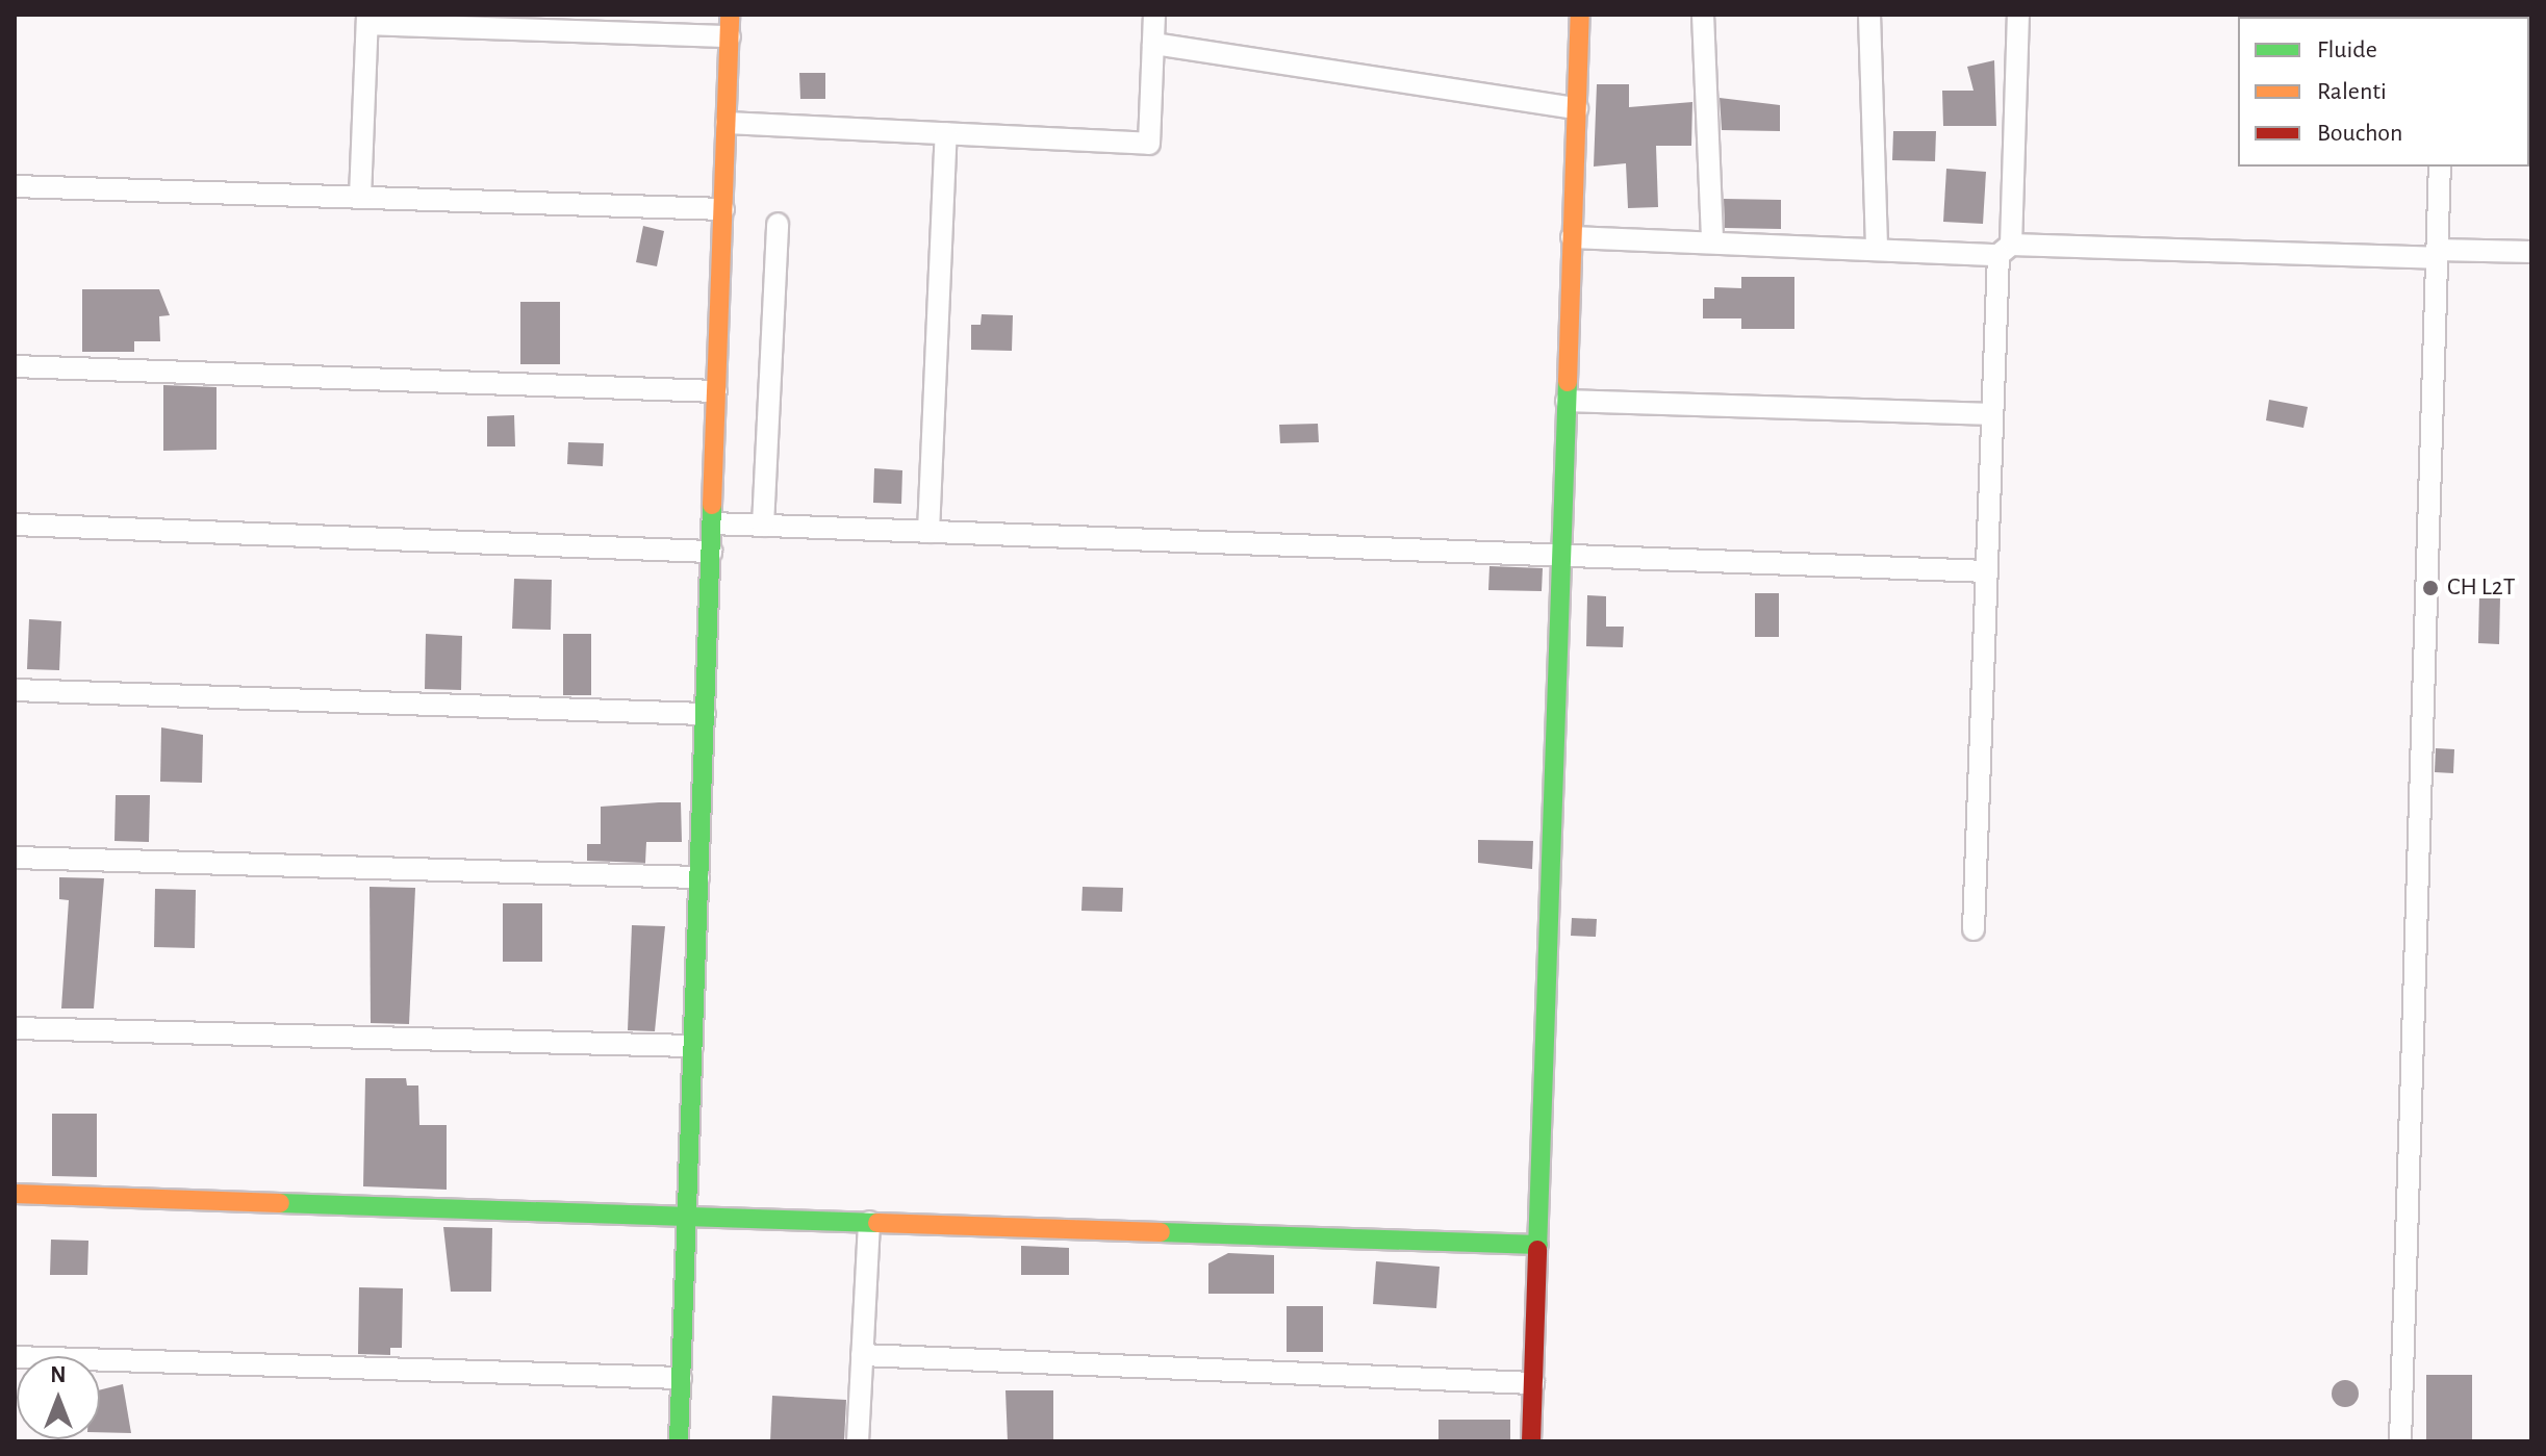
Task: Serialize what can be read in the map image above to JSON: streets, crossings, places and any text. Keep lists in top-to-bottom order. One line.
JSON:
{"places":["CH L2T"],"legend":["Fluide","Ralenti","Bouchon"],"north":"top"}
